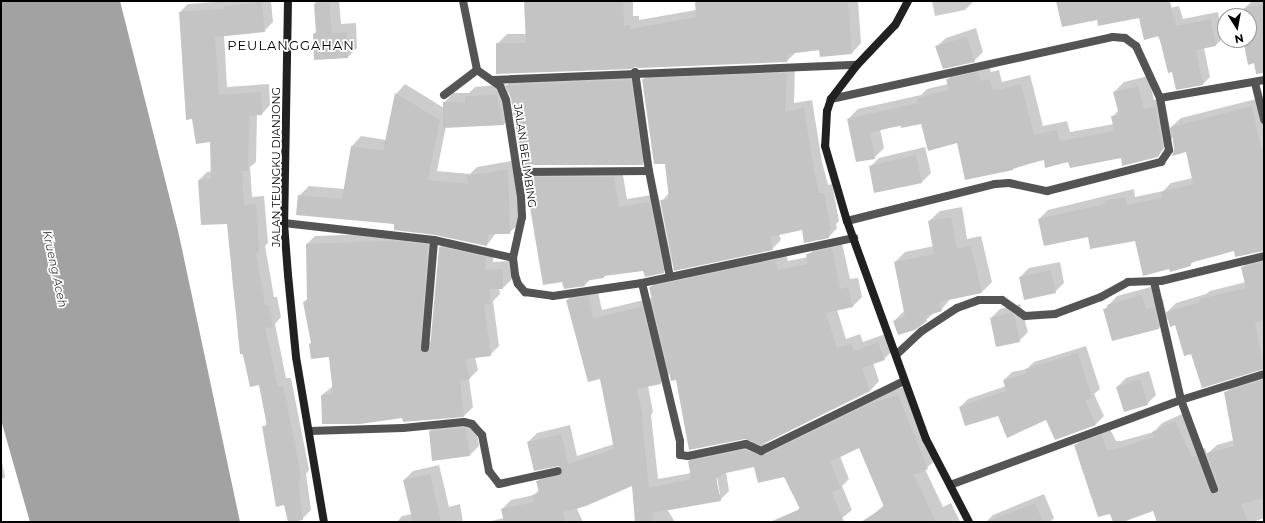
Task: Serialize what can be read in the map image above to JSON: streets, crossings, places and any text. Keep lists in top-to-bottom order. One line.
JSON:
{"streets":{"street":["JALAN BELIMBING","JALAN TEUNGKU DIANJONG"]},"districts":["PEULANGGAHAN"],"water":["Krueng Aceh"],"north":"bottom"}
